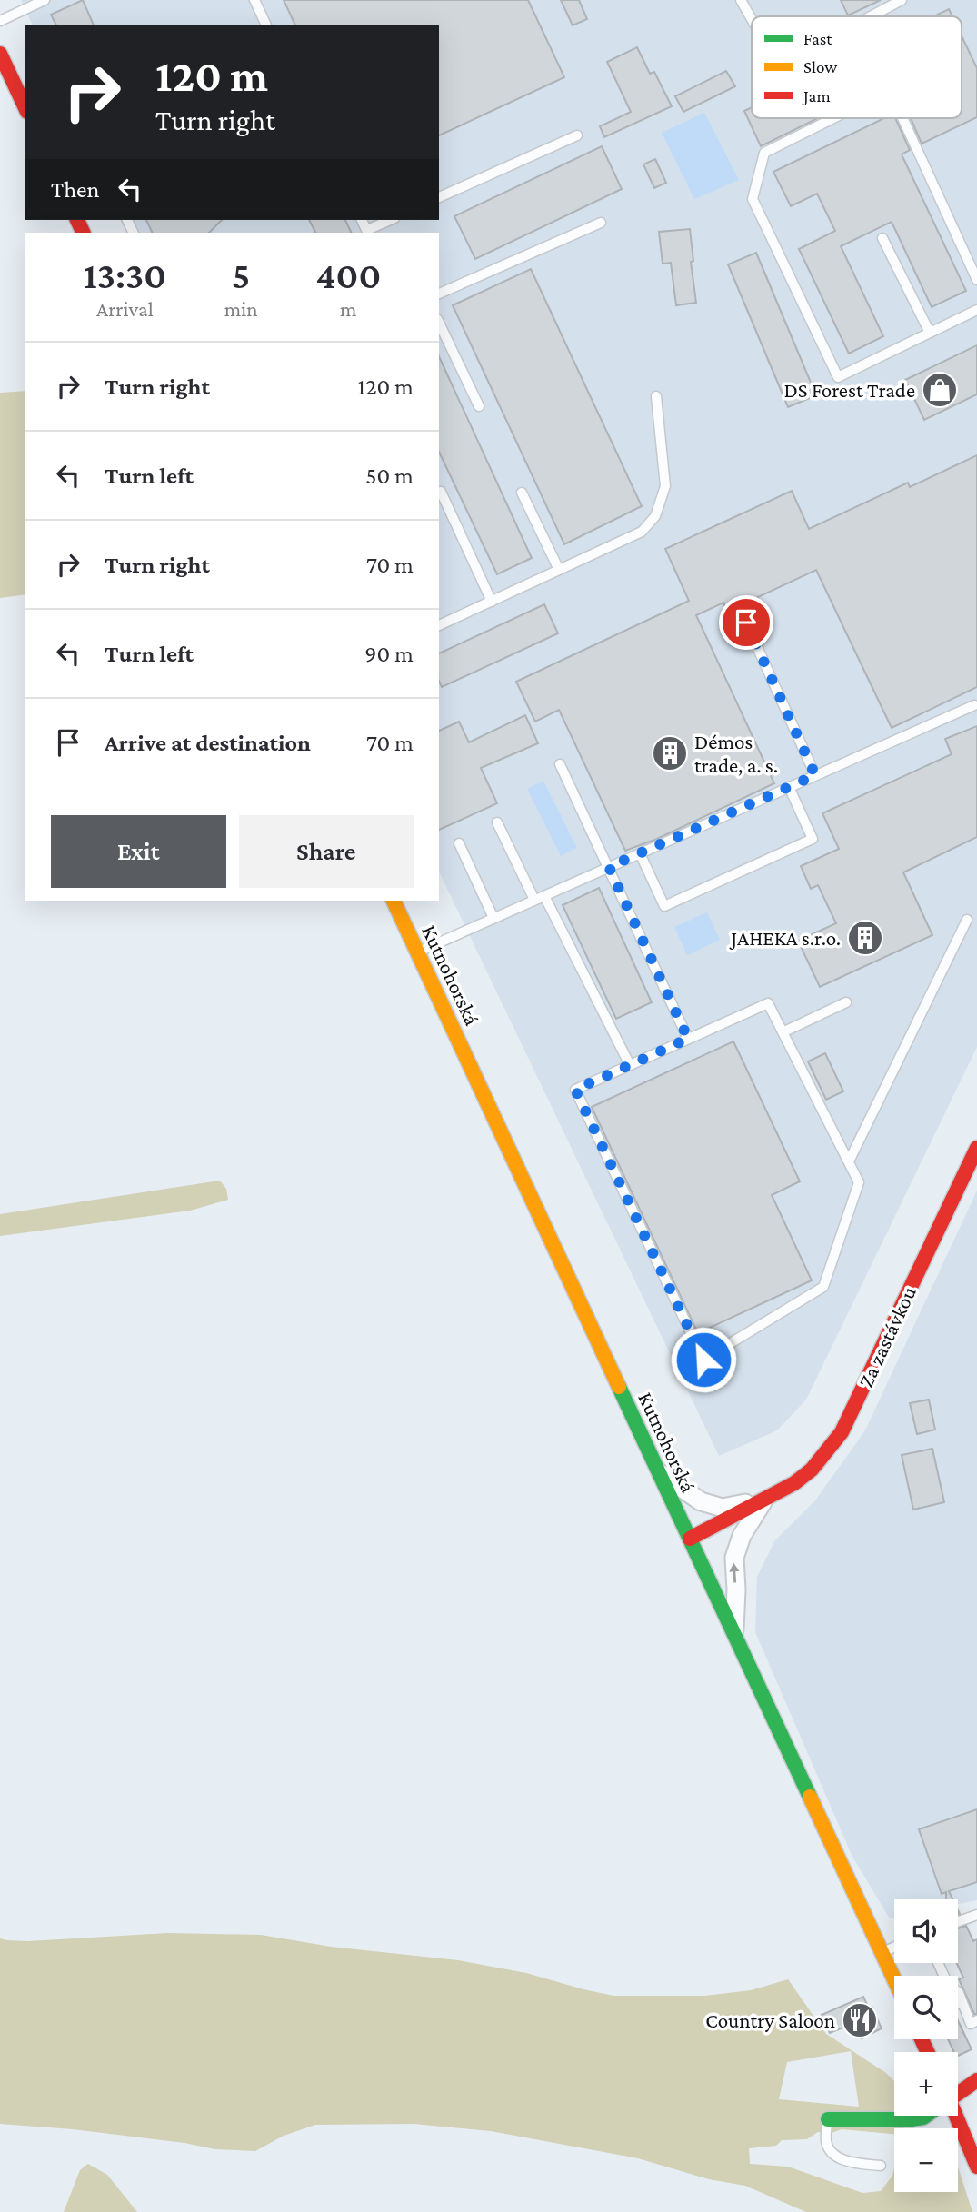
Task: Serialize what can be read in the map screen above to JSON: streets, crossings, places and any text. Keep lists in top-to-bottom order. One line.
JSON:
{"streets":{"main road":["Kutnohorská","Za zastávkou"]},"crossings":[["Kutnohorská","Za zastávkou"]],"places":{"shop":["DS Forest Trade"],"building":["Démos trade, a. s.","JAHEKA s.r.o."],"restaurant":["Country Saloon"]},"legend":["Fast","Slow","Jam"],"page":{"turn":["120 m","Turn right"],"then":"Then","eta":["13:30","Arrival","5","min","400","m"],"list":[{"name":"Turn right","value":"120 m"},{"name":"Turn left","value":"50 m"},{"name":"Turn right","value":"70 m"},{"name":"Turn left","value":"90 m"},{"name":"Arrive at destination","value":"70 m"}],"buttons":["Exit","Share"],"map_buttons":["+","−"]}}
